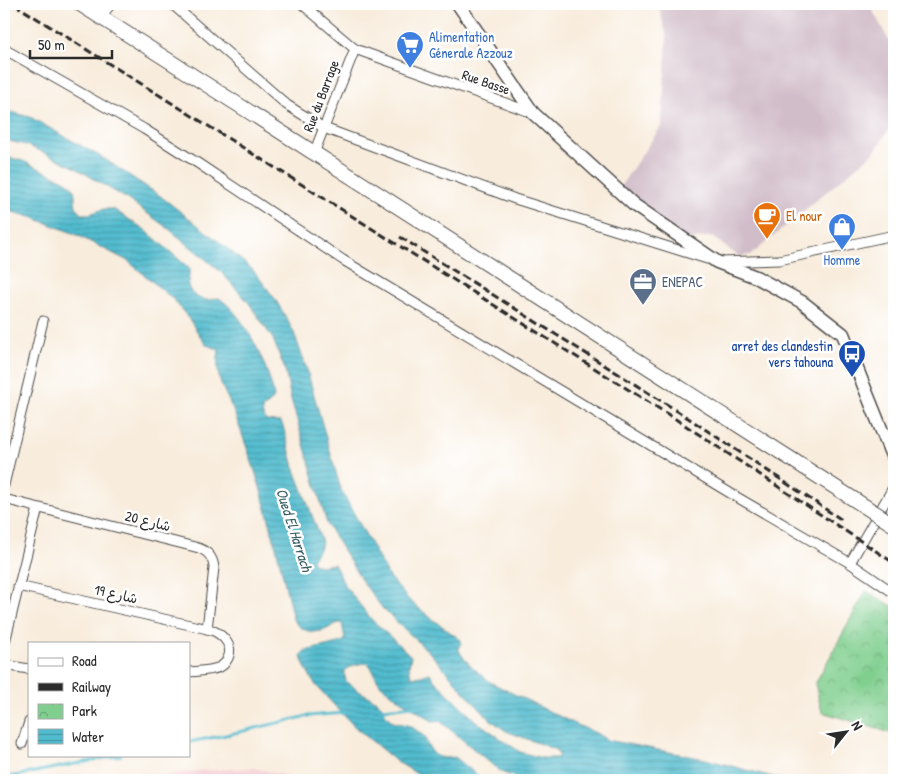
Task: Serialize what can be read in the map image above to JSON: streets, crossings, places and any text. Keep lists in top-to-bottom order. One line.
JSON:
{"streets":{"street":["Rue Basse","Rue du Barrage","شارع 20","شارع 19"]},"crossings":[["Rue Basse","Rue du Barrage"],["شارع 20","شارع 19"]],"water":["Oued El Harrach"],"places":{"supermarket":["Alimentation Génerale Azzouz"],"cafe":["El nour"],"shop":["Homme"],"office":["ENEPAC"],"bus stop":["arret des clandestin vers tahouna"]},"legend":["Road","Railway","Park","Water"],"scale_bar":"50 m","north":"top right"}
